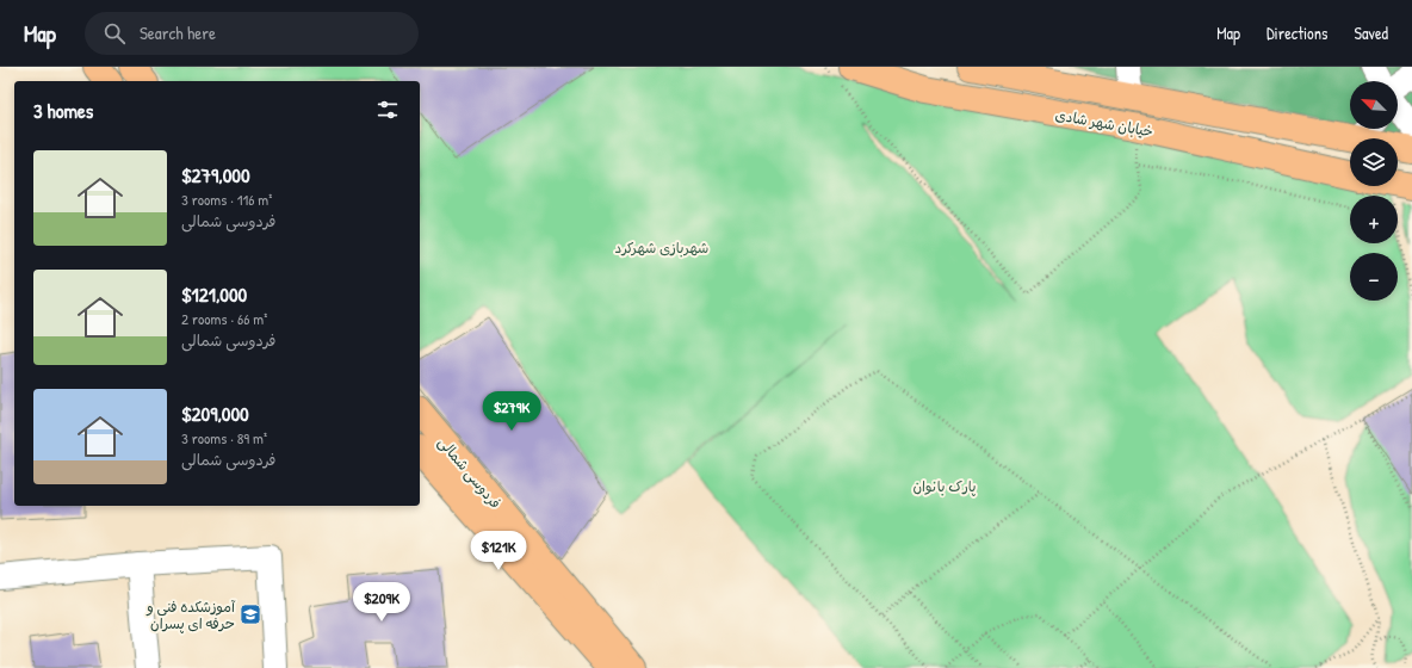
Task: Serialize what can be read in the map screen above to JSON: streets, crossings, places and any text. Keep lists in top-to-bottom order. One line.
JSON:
{"streets":{"main road":["خیابان شهر شادی","فردوسی شمالی"]},"parks":["شهربازی شهرکرد","پارک بانوان"],"places":{"school or university":["آموزشکده فنی و حرفه ای پسران"]},"north":"top left","page":{"header":"Map","search":"Search here","nav":["Map","Directions","Saved"],"map_buttons":["+","−"],"heading":"3 homes","list":[{"name":"$279,000","note":"3 rooms · 116 m² · فردوسی شمالی"},{"name":"$121,000","note":"2 rooms · 66 m² · فردوسی شمالی"},{"name":"$209,000","note":"3 rooms · 89 m² · فردوسی شمالی"}],"price":["$279K","$121K","$209K"]}}
